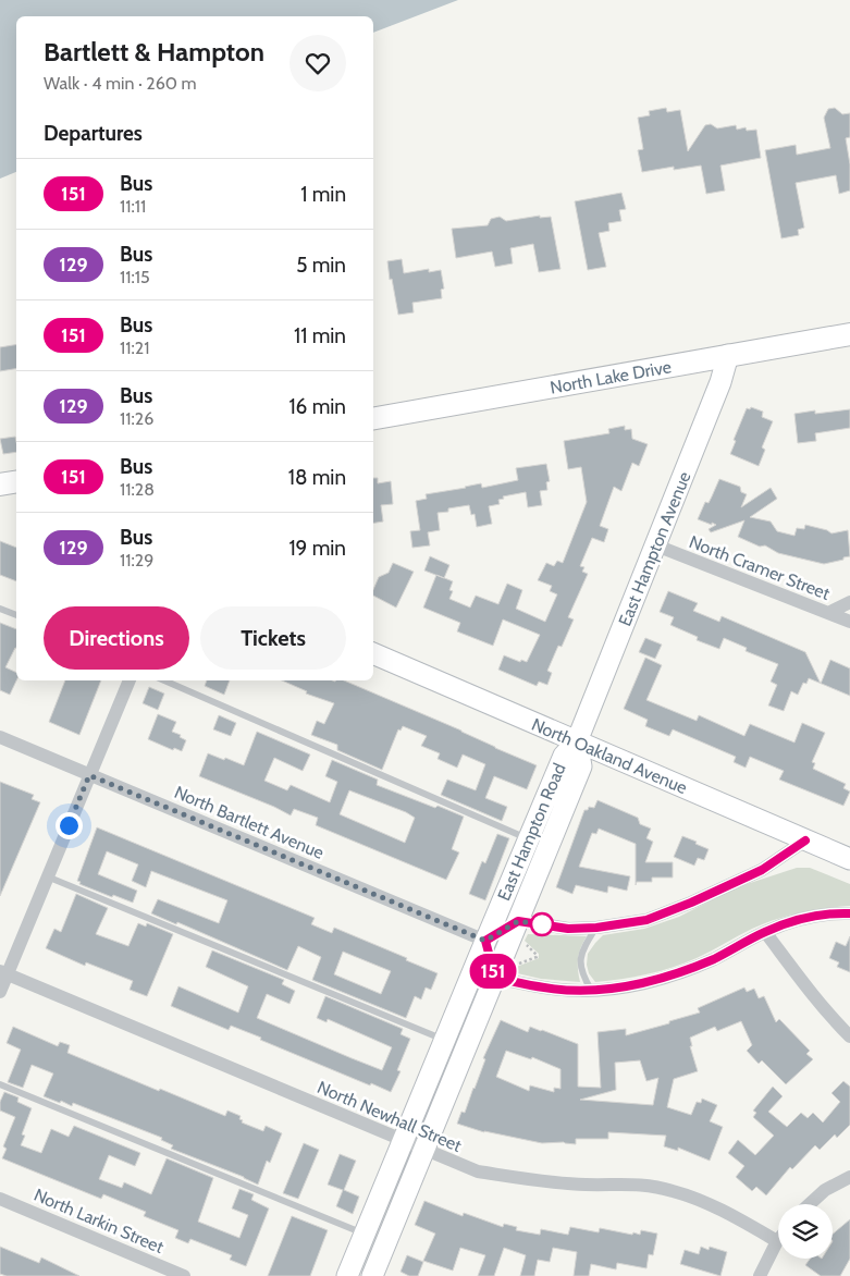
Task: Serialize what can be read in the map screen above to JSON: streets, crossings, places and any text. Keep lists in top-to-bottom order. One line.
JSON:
{"streets":{"main road":["North Lake Drive","East Hampton Avenue","North Oakland Avenue","East Hampton Road"],"street":["North Cramer Street","North Bartlett Avenue","North Newhall Street","North Larkin Street"]},"crossings":[["North Lake Drive","East Hampton Avenue"],["East Hampton Avenue","North Cramer Street"],["East Hampton Avenue","North Oakland Avenue"],["East Hampton Avenue","East Hampton Road"],["North Oakland Avenue","East Hampton Road"],["North Bartlett Avenue","East Hampton Road"],["East Hampton Road","North Newhall Street"]],"lines":["bus line 151"],"page":{"on_map":"151","heading":[["Bartlett & Hampton","Walk · 4 min · 260 m"],"Departures"],"list":[{"mark":"151","name":"Bus","note":"11:11","value":"1 min"},{"mark":"129","name":"Bus","note":"11:15","value":"5 min"},{"mark":"151","name":"Bus","note":"11:21","value":"11 min"},{"mark":"129","name":"Bus","note":"11:26","value":"16 min"},{"mark":"151","name":"Bus","note":"11:28","value":"18 min"},{"mark":"129","name":"Bus","note":"11:29","value":"19 min"}],"buttons":["Directions","Tickets"]}}
